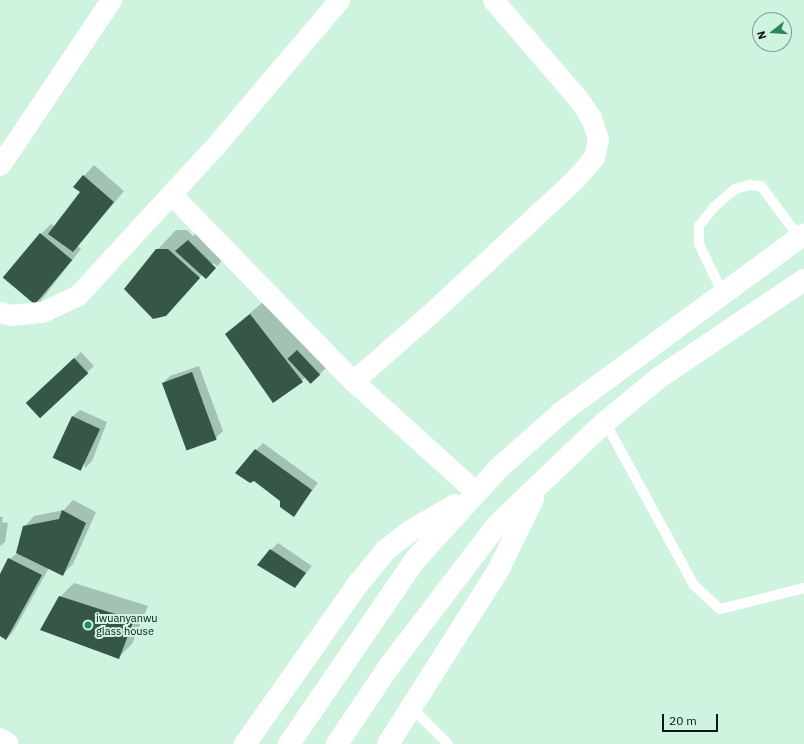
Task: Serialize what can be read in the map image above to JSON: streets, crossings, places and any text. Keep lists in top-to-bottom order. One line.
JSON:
{"places":["iwuanyanwu glass house"],"scale_bar":"20 m","north":"left"}
